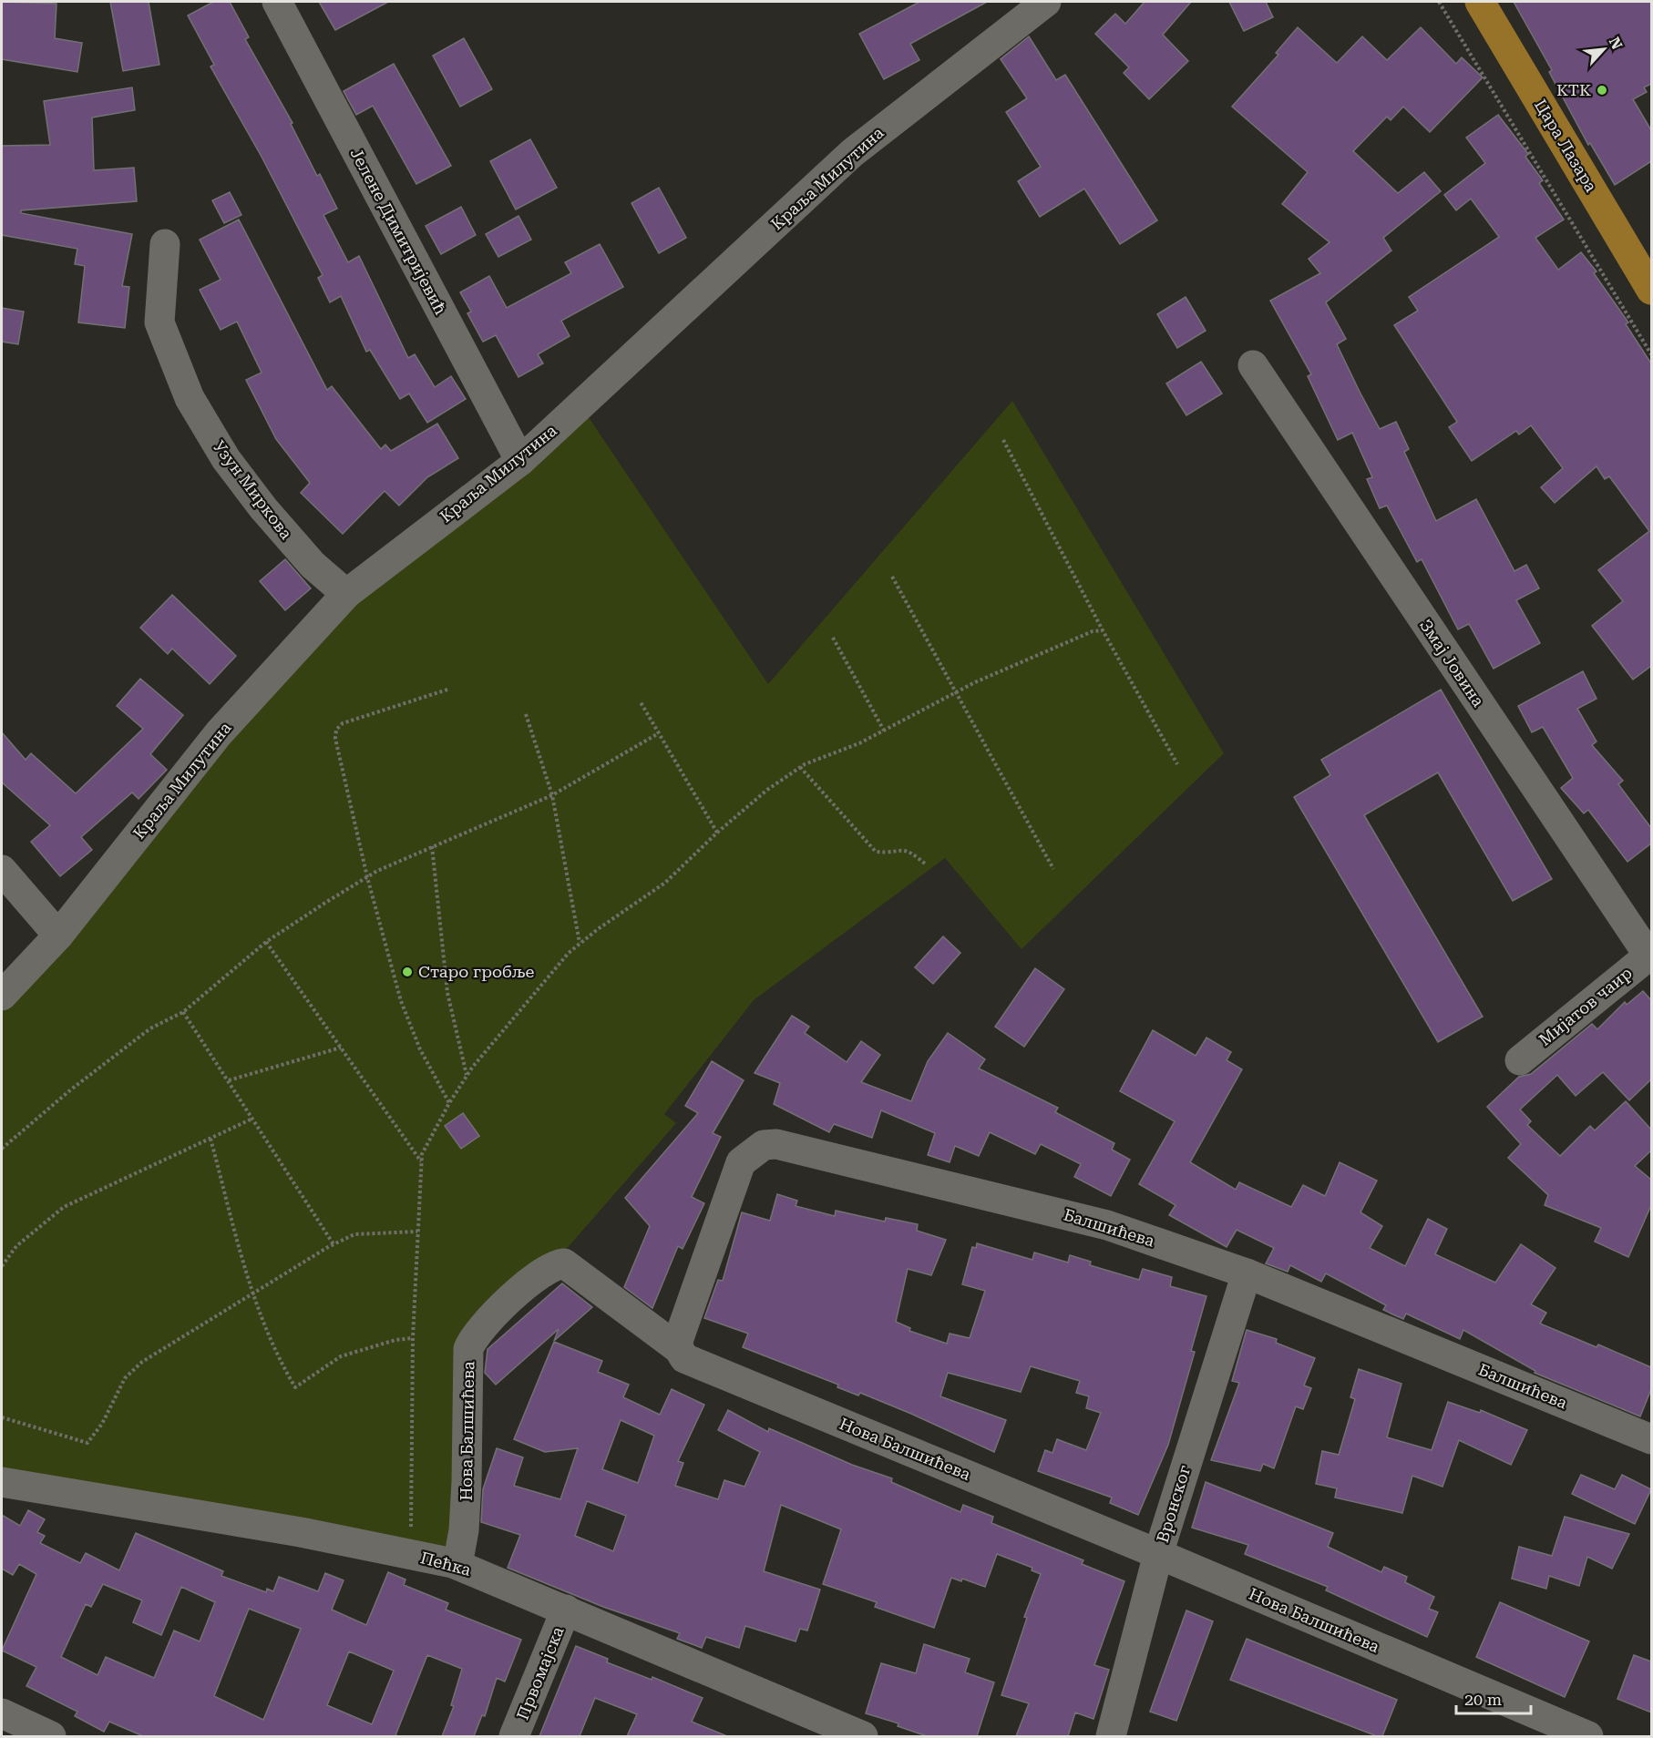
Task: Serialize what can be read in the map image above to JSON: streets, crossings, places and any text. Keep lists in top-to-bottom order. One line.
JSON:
{"streets":{"main road":["Цара Лазара"],"street":["Краља Милутина","Јелене Димитријевић","Узун Миркова","Змај Јовина","Мијатов чаир","Балшићева","Нова Балшићева","Вронског","Пећка","Првомајска"]},"crossings":[["Краља Милутина","Јелене Димитријевић"],["Краља Милутина","Узун Миркова"],["Змај Јовина","Мијатов чаир"],["Балшићева","Нова Балшићева"],["Балшићева","Вронског"],["Нова Балшићева","Вронског"],["Нова Балшићева","Пећка"],["Пећка","Првомајска"]],"places":["KTK","Старо гробље"],"scale_bar":"20 m","north":"top right"}
